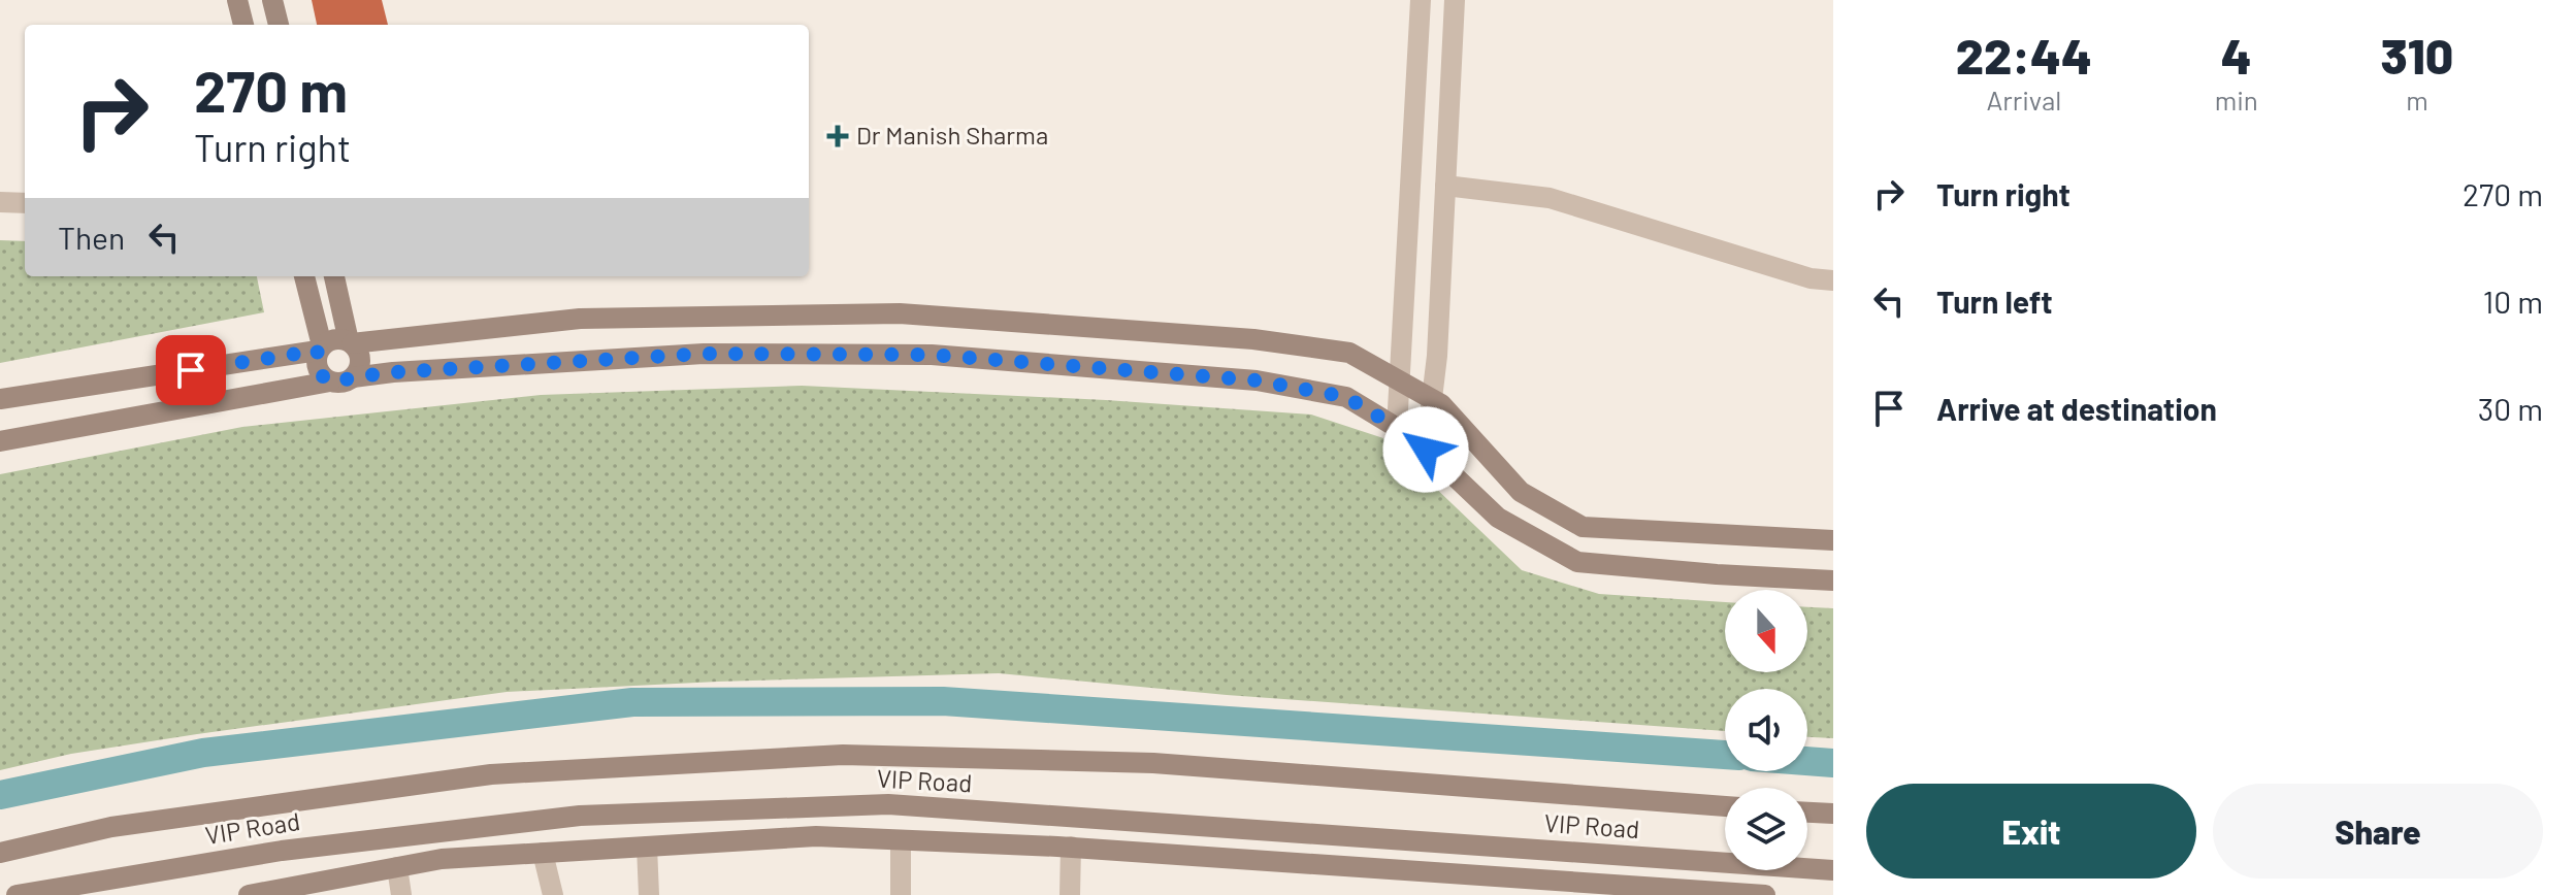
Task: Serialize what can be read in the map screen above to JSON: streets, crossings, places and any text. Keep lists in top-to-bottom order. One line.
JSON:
{"streets":{"street":["VIP Road"]},"places":{"health":["Dr Manish Sharma"]},"north":"bottom","page":{"eta":["22:44","Arrival","4","min","310","m"],"turn":["270 m","Turn right"],"list":[{"name":"Turn right","value":"270 m"},{"name":"Turn left","value":"10 m"},{"name":"Arrive at destination","value":"30 m"}],"then":"Then","buttons":["Exit","Share"]}}
